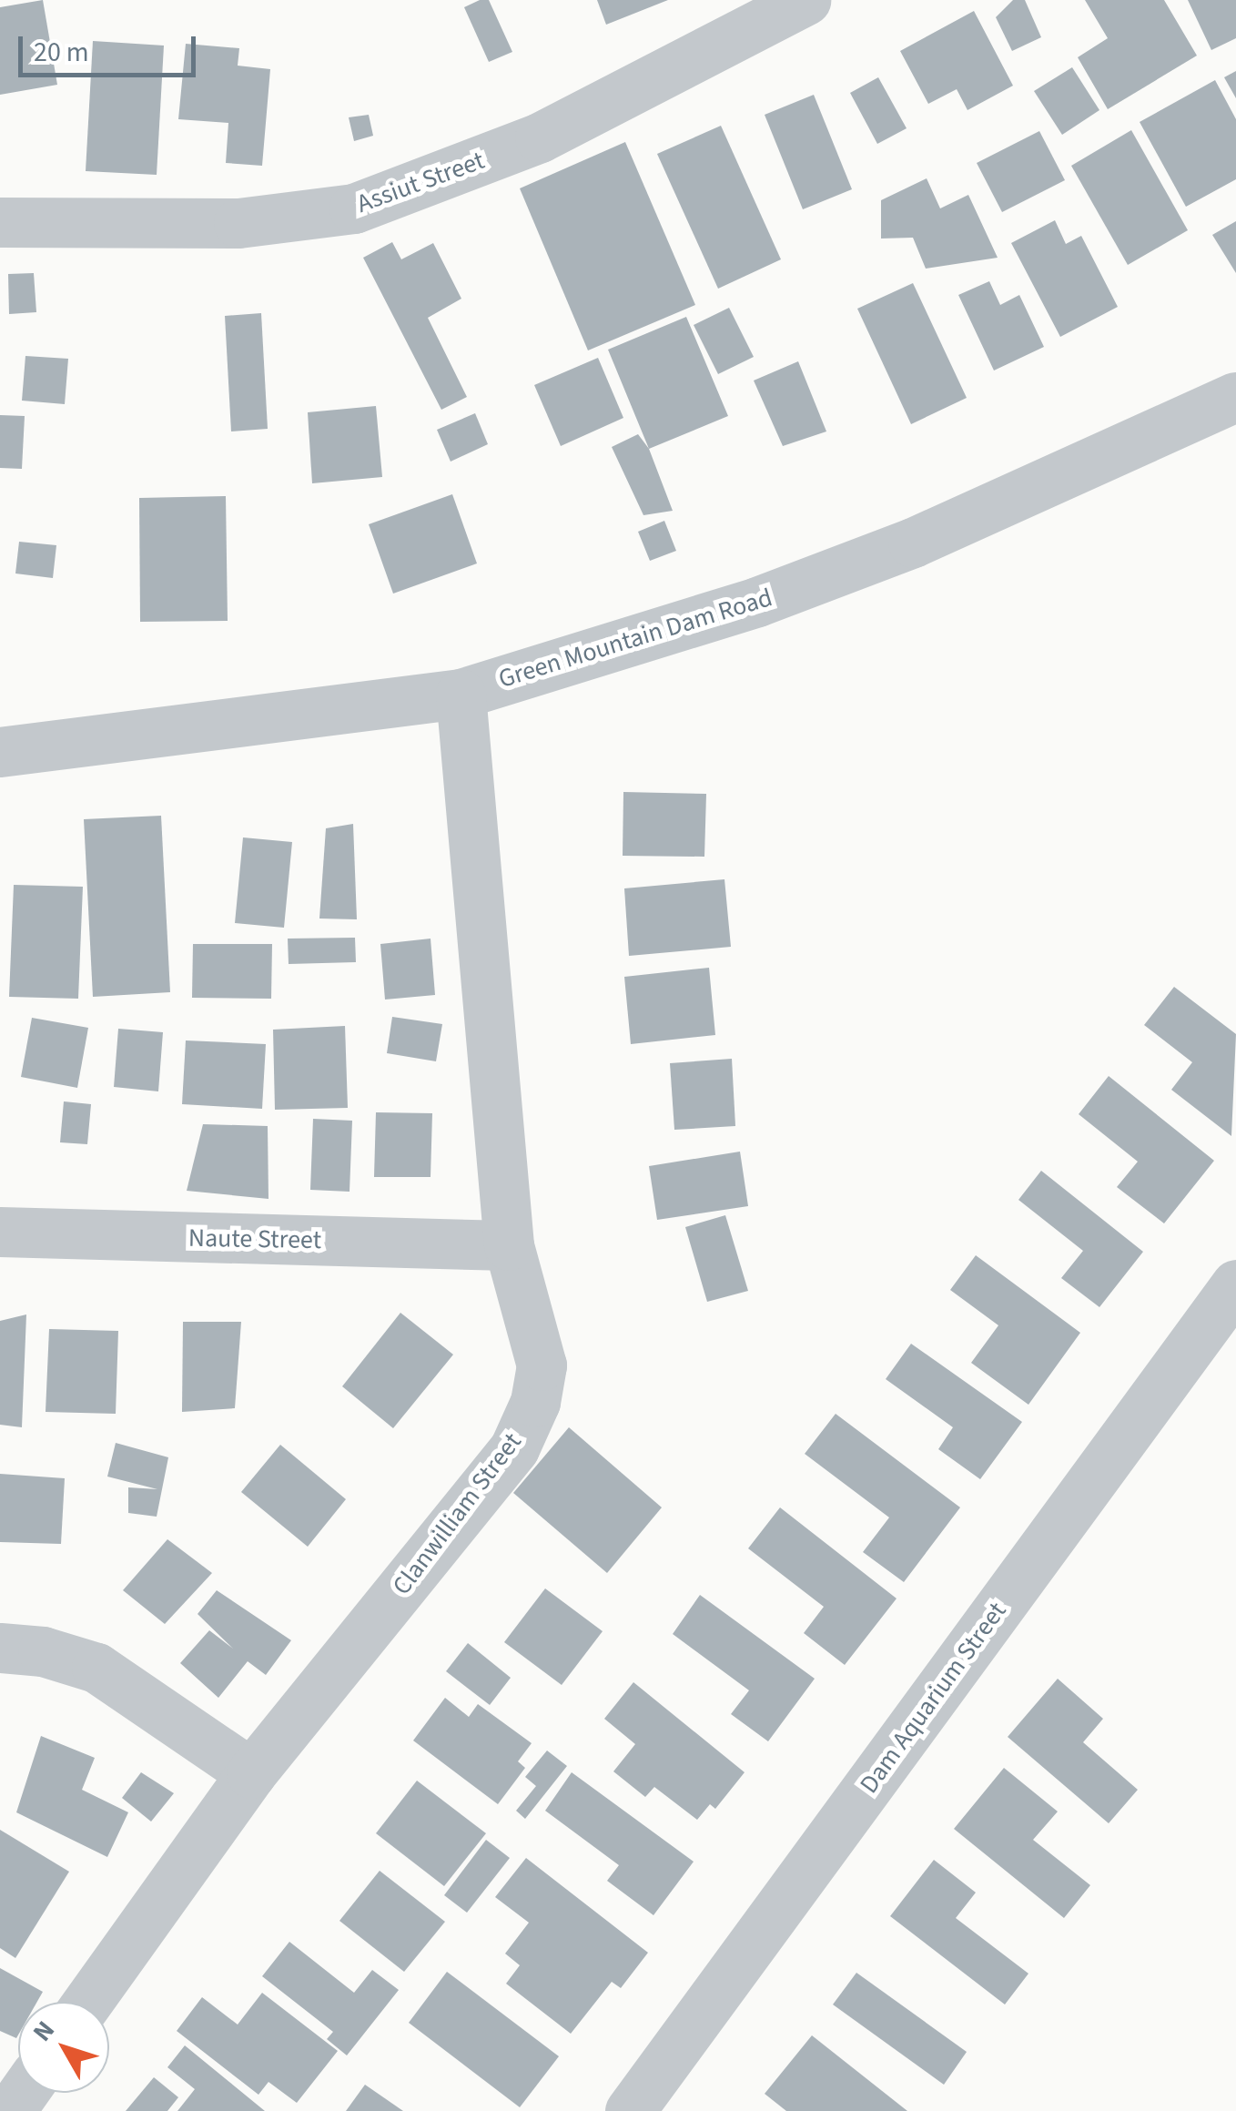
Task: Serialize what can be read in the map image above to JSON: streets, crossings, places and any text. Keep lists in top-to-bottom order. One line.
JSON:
{"streets":{"street":["Assiut Street","Green Mountain Dam Road","Naute Street","Clanwilliam Street","Dam Aquarium Street"]},"crossings":[["Green Mountain Dam Road","Clanwilliam Street"],["Naute Street","Clanwilliam Street"]],"scale_bar":"20 m","north":"top left"}
